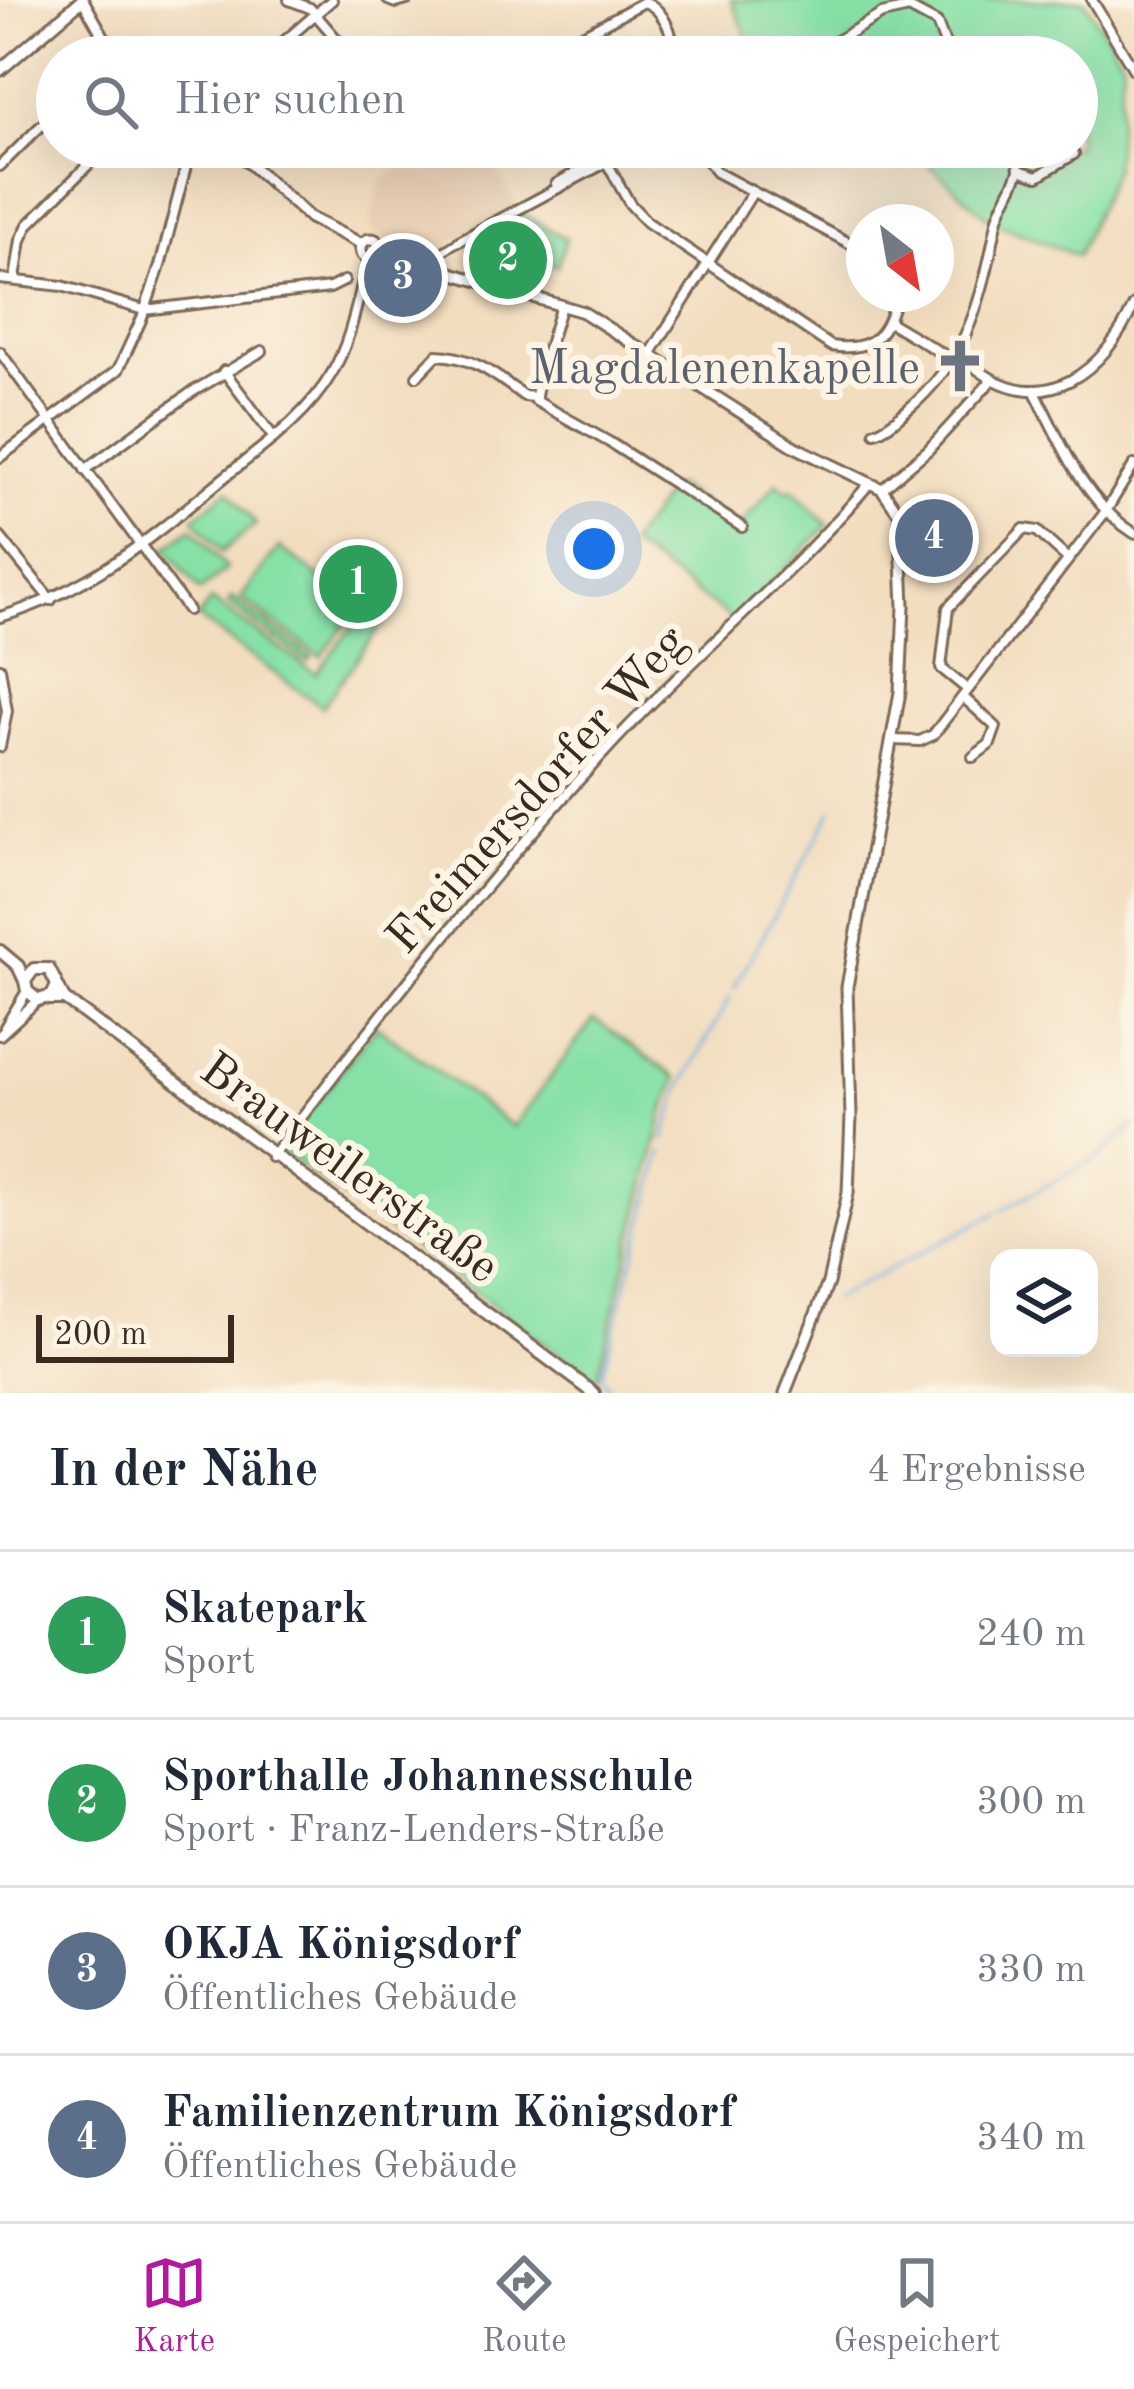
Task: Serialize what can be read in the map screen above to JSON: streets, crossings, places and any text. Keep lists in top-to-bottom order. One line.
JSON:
{"streets":{"main road":["Brauweilerstraße"],"street":["Freimersdorfer Weg"]},"crossings":[["Freimersdorfer Weg","Brauweilerstraße"]],"places":{"church":["Magdalenenkapelle"]},"scale_bar":"200 m","north":"bottom right","page":{"search":"Hier suchen","pins":["2","3","4","1"],"scale":"200 m","heading":["In der Nähe","4 Ergebnisse"],"list":[{"mark":"1","name":"Skatepark","note":"Sport","value":"240 m"},{"mark":"2","name":"Sporthalle Johannesschule","note":"Sport · Franz-Lenders-Straße","value":"300 m"},{"mark":"3","name":"OKJA Königsdorf","note":"Öffentliches Gebäude","value":"330 m"},{"mark":"4","name":"Familienzentrum Königsdorf","note":"Öffentliches Gebäude","value":"340 m"}],"nav":["Karte","Route","Gespeichert"]}}
